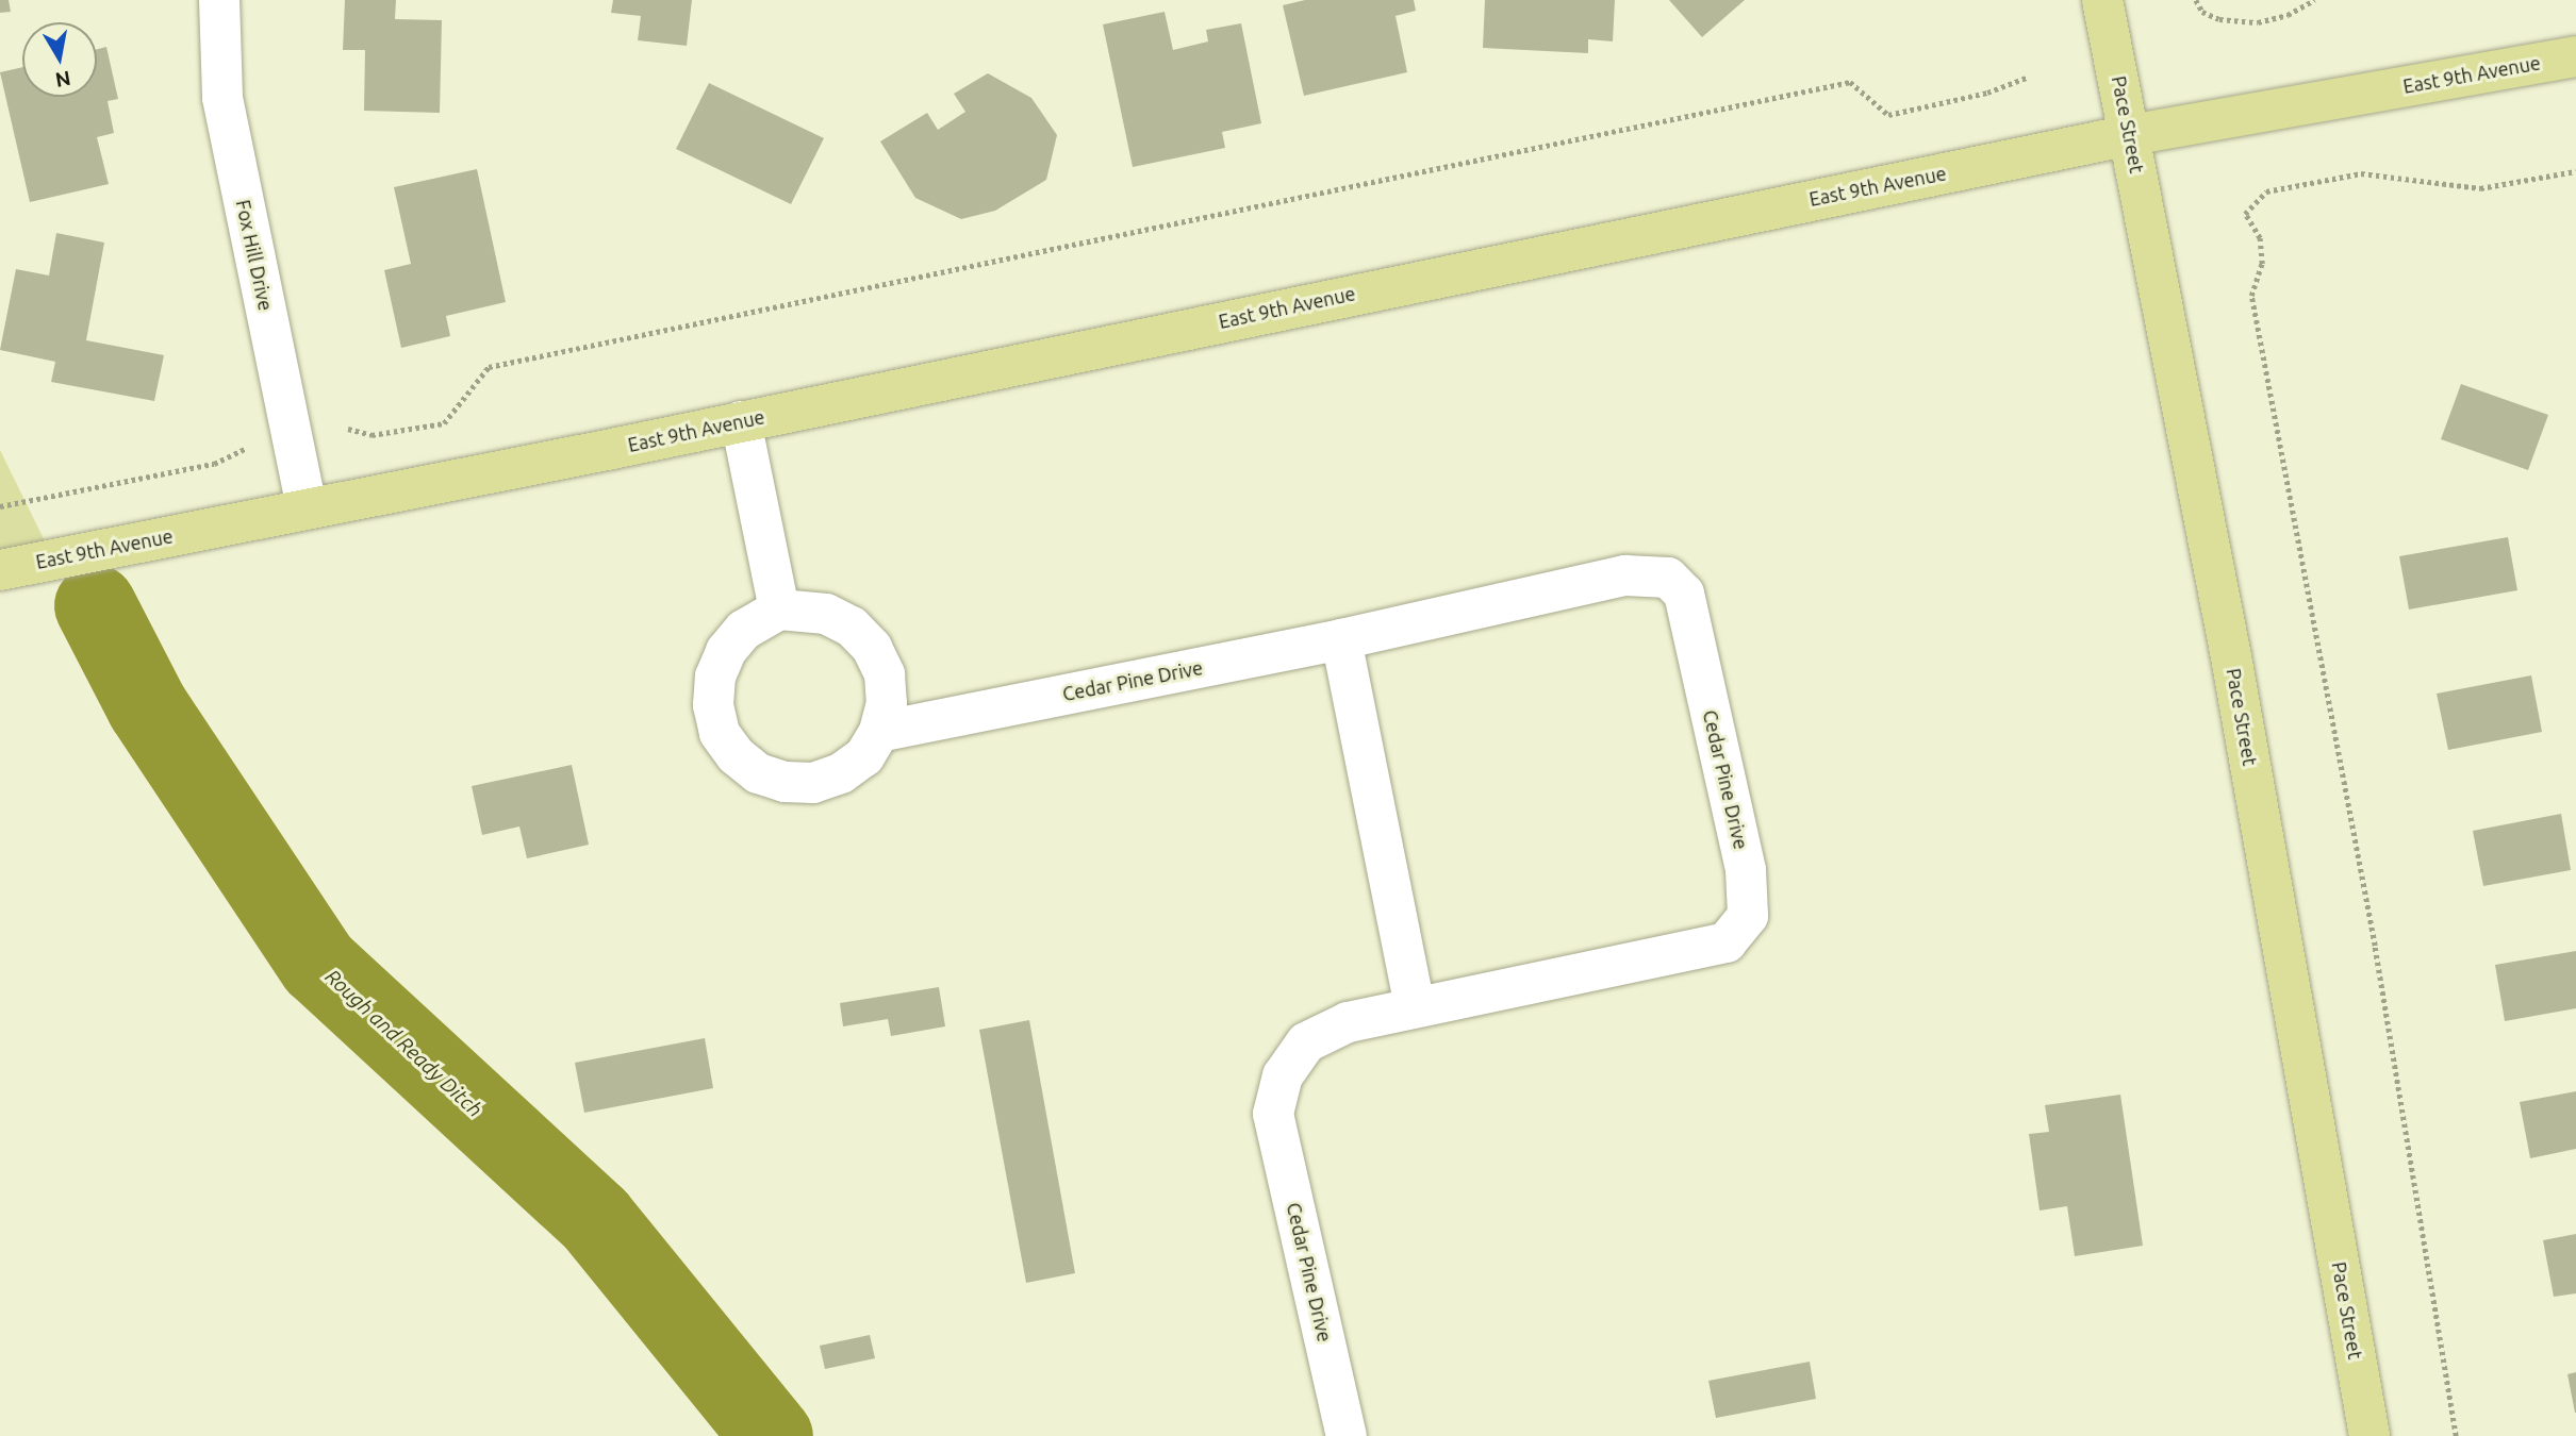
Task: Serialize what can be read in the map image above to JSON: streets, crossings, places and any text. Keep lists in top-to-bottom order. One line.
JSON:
{"streets":{"main road":["East 9th Avenue","Pace Street"],"street":["Fox Hill Drive","Cedar Pine Drive"]},"crossings":[["East 9th Avenue","Pace Street"],["East 9th Avenue","Fox Hill Drive"]],"water":["Rough and Ready Ditch"],"north":"bottom"}
